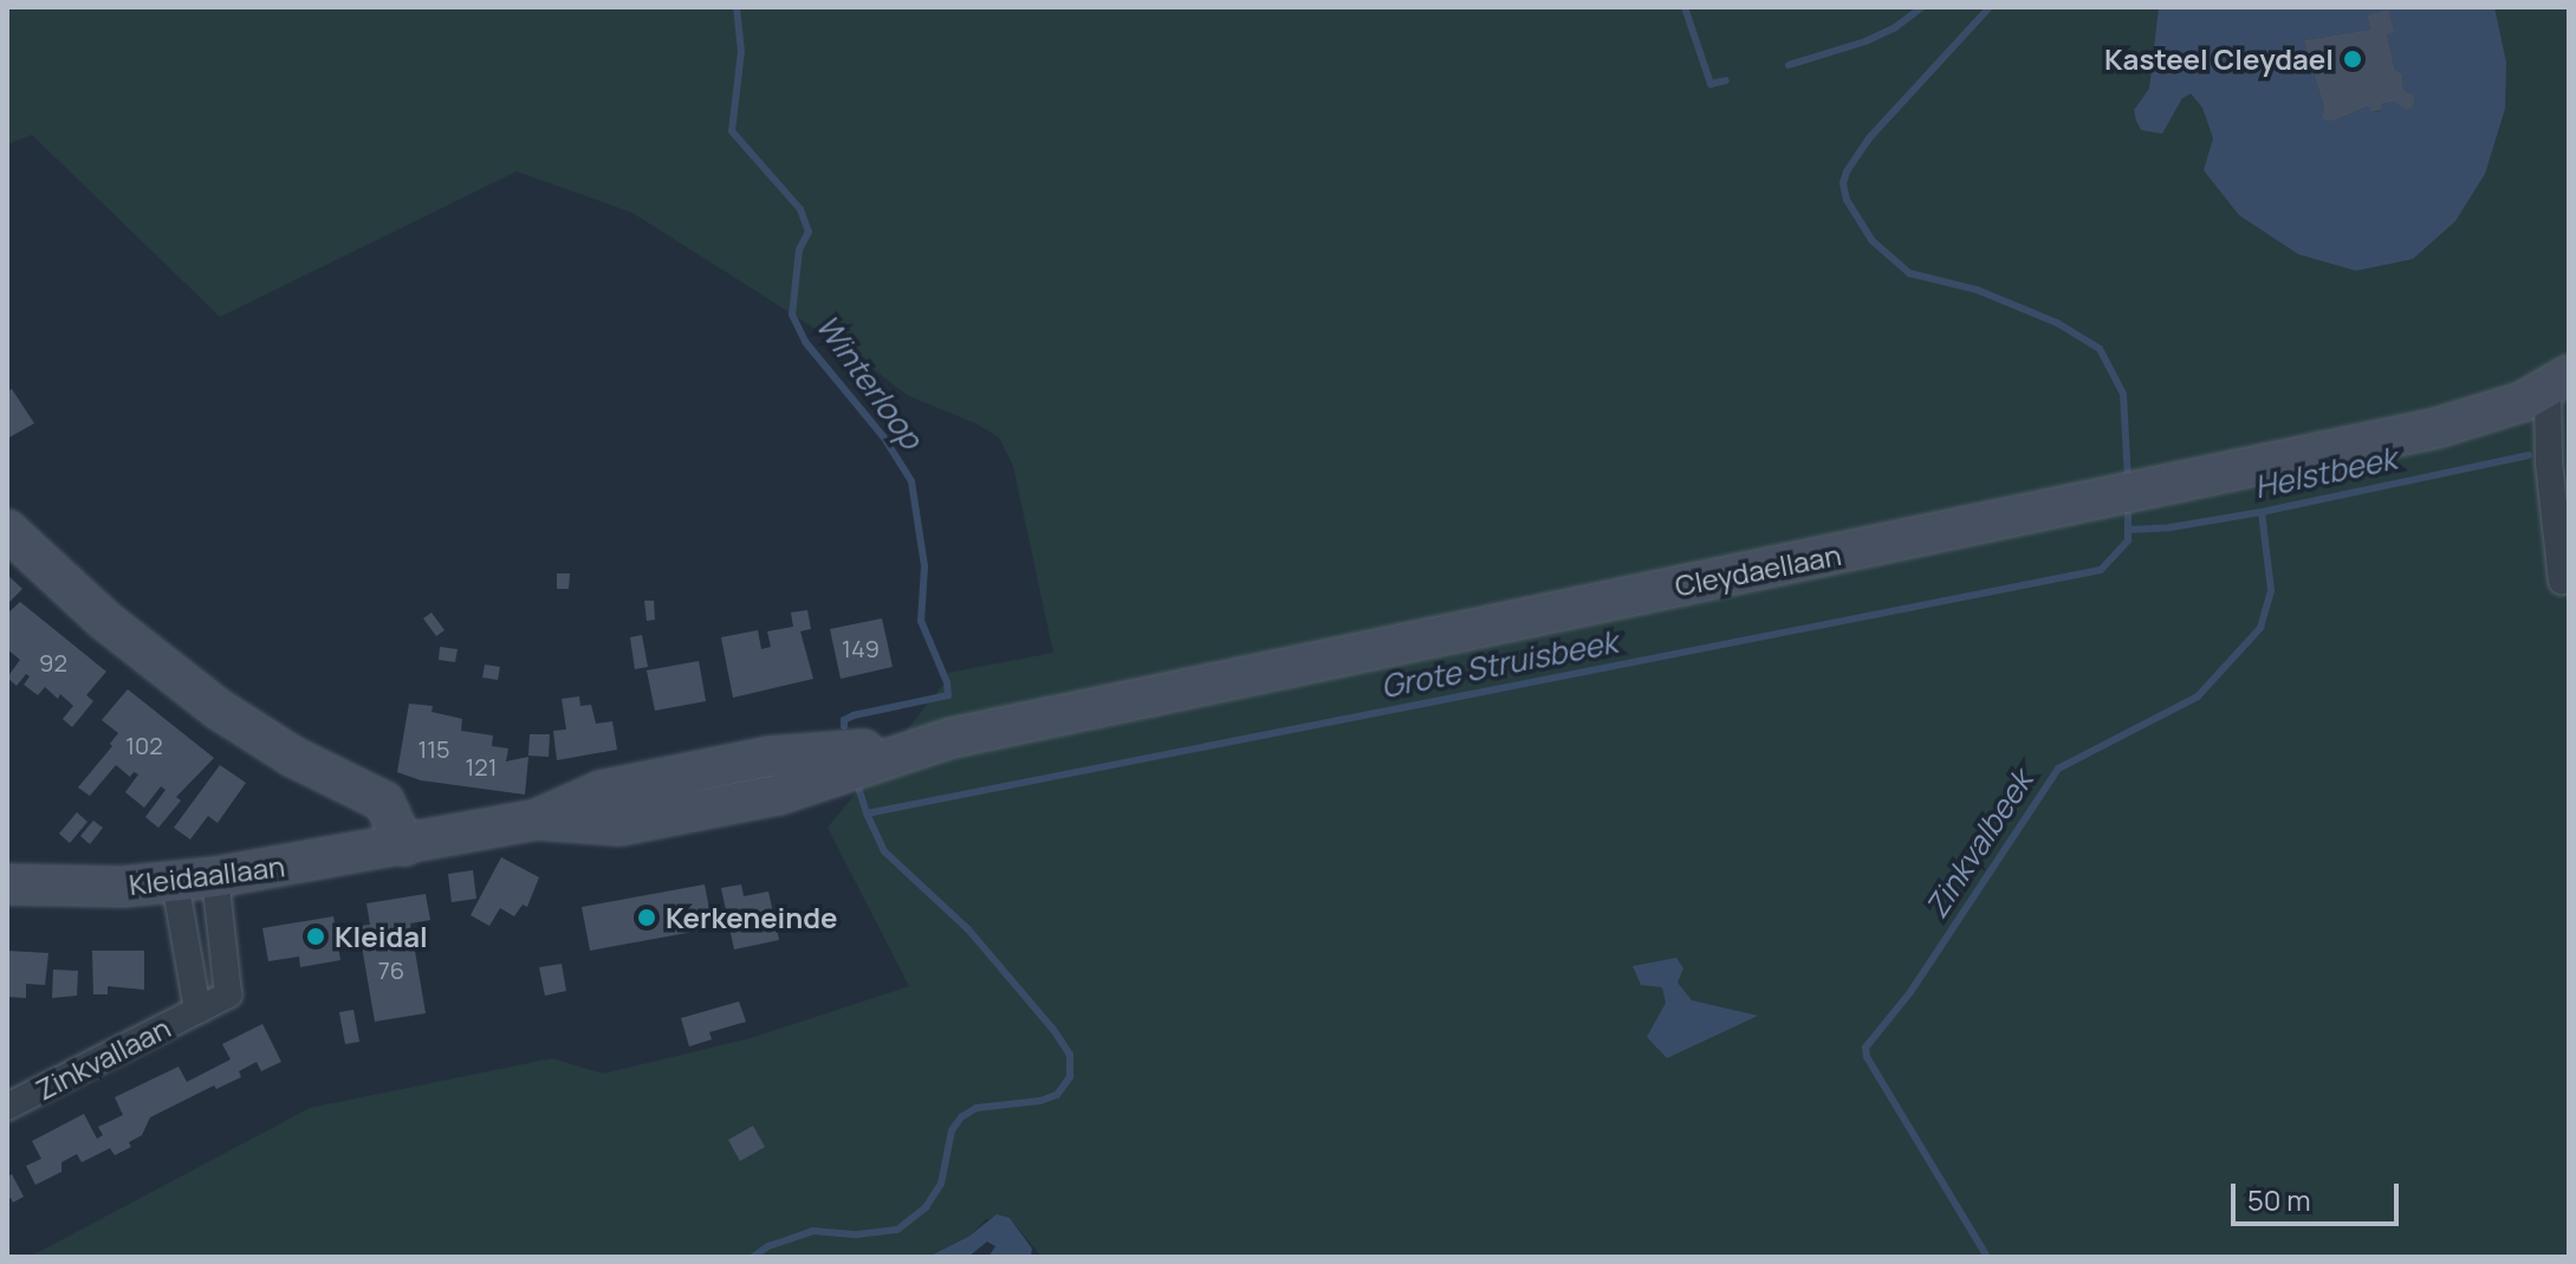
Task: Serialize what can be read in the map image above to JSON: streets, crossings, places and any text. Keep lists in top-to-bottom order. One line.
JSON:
{"streets":{"street":["Cleydaellaan","Kleidaallaan","Zinkvallaan"]},"crossings":[["Cleydaellaan","Kleidaallaan"],["Kleidaallaan","Zinkvallaan"]],"water":["Winterloop","Helstbeek","Grote Struisbeek","Zinkvalbeek"],"places":["Kasteel Cleydael","Kerkeneinde","Kleidal"],"house_numbers":["149","92","102","115","121","76"],"scale_bar":"50 m"}
